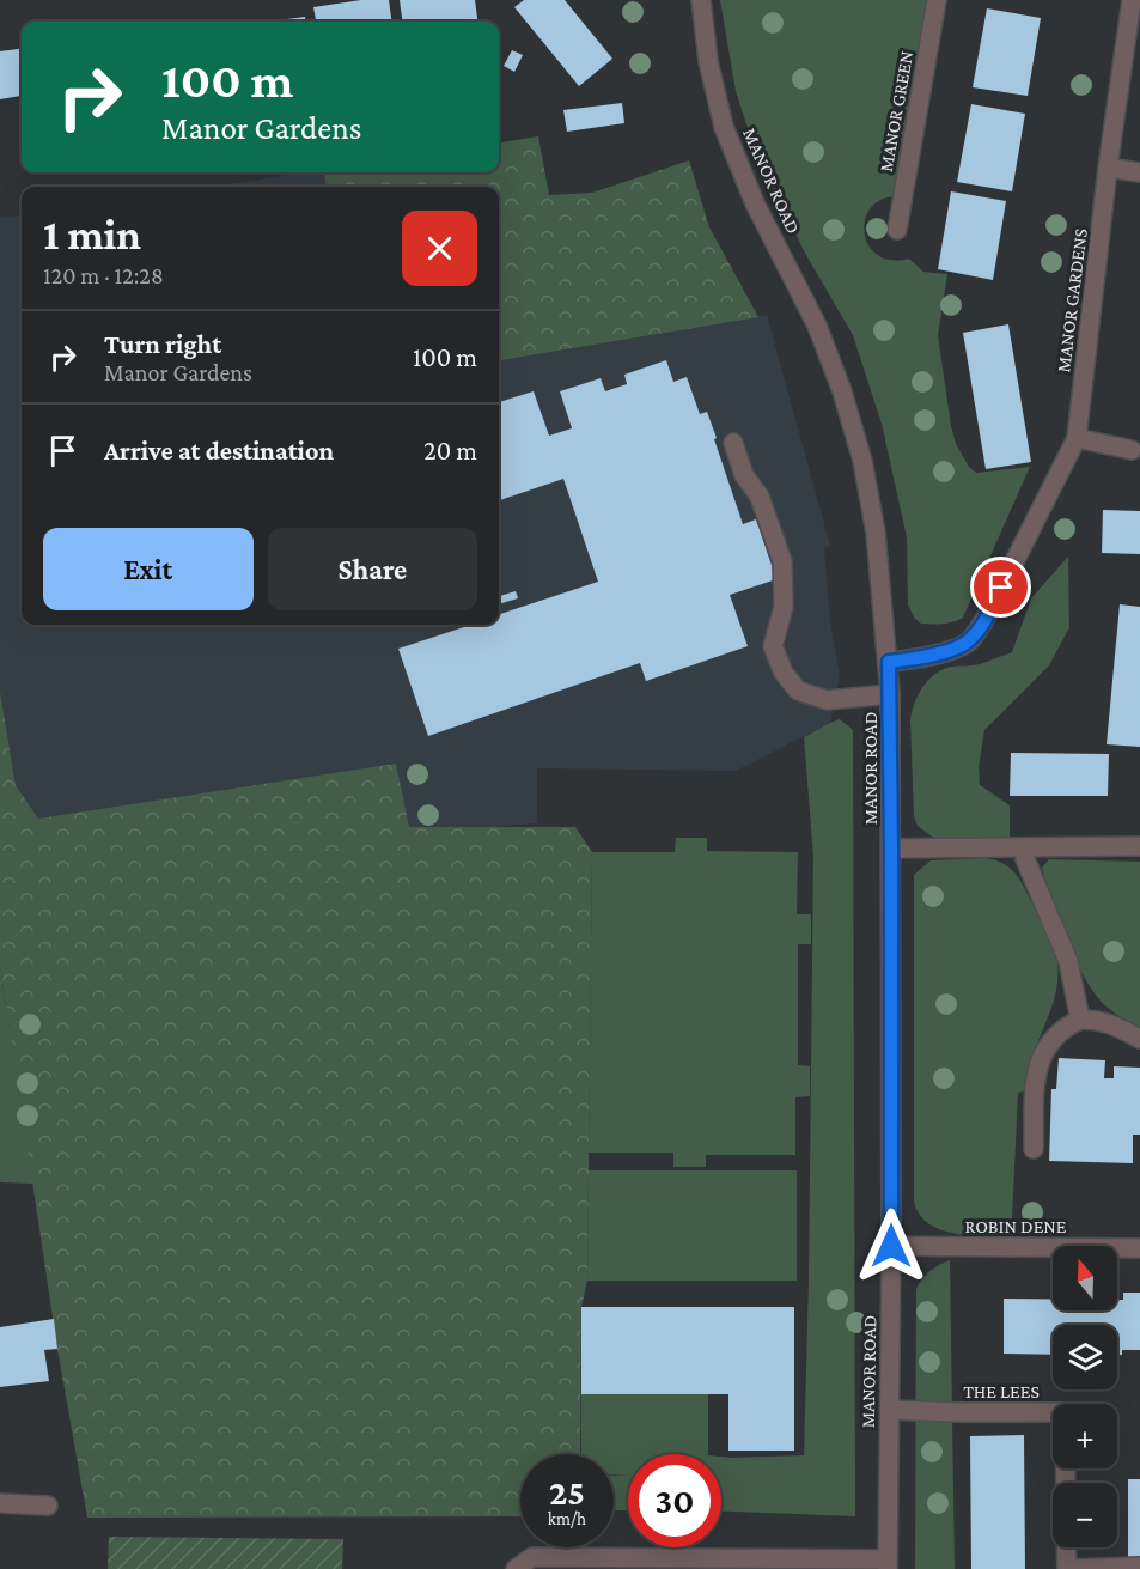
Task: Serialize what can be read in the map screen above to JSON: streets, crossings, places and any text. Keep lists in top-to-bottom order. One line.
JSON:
{"streets":{"street":["MANOR GREEN","MANOR ROAD","MANOR GARDENS","ROBIN DENE","THE LEES"]},"crossings":[["MANOR ROAD","MANOR GARDENS"],["MANOR ROAD","ROBIN DENE"],["MANOR ROAD","THE LEES"]],"north":"top","page":{"turn":["100 m","Manor Gardens"],"heading":["1 min","120 m · 12:28"],"list":[{"name":"Turn right","note":"Manor Gardens","value":"100 m"},{"name":"Arrive at destination","value":"20 m"}],"buttons":["Exit","Share"],"map_buttons":["+","−"],"speed":"25 km/h","limit":"30"}}
